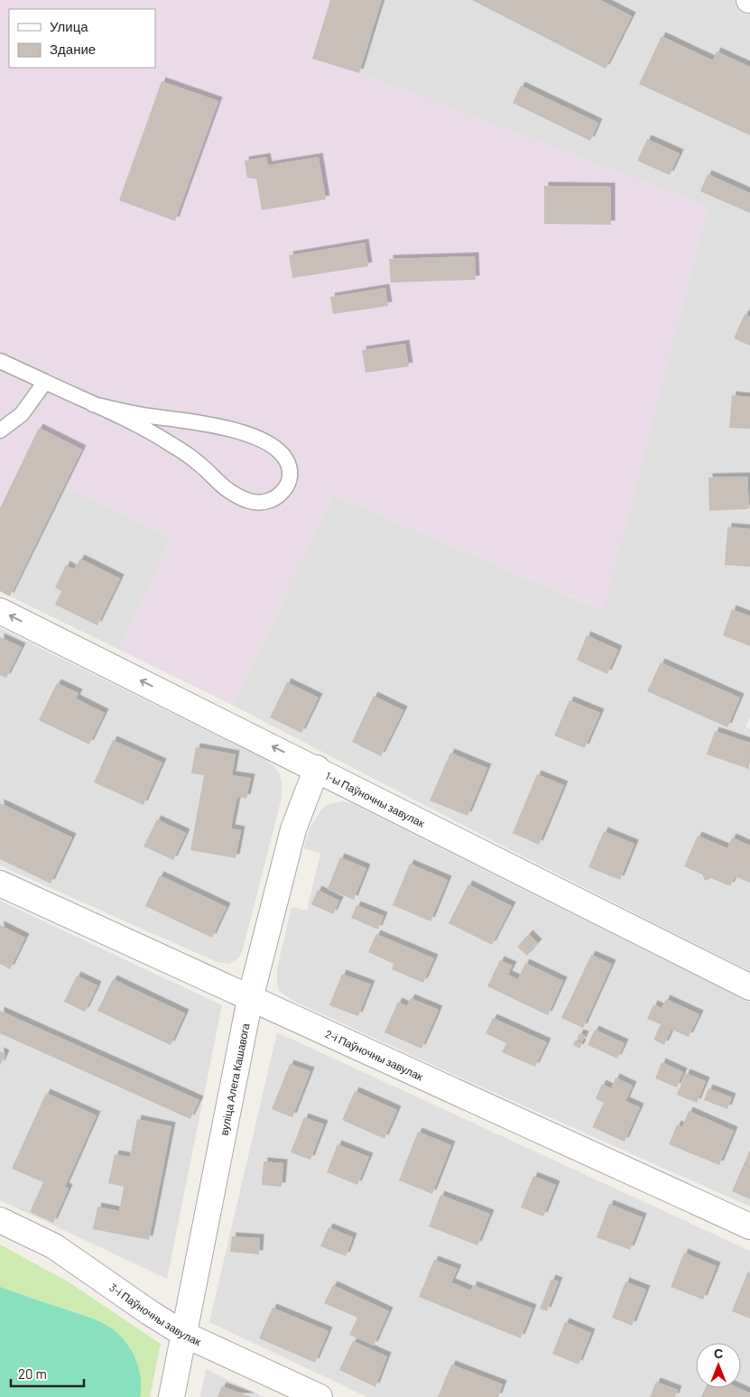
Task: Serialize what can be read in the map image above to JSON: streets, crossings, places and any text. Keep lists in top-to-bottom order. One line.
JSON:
{"streets":{"street":["1-ы Паўночны завулак","2-і Паўночны завулак","вуліца Алега Кашавога","3-і Паўночны завулак"]},"crossings":[["1-ы Паўночны завулак","вуліца Алега Кашавога"],["2-і Паўночны завулак","вуліца Алега Кашавога"],["вуліца Алега Кашавога","3-і Паўночны завулак"]],"one_way":["1-ы Паўночны завулак"],"legend":["Улица","Здание"],"scale_bar":"20 m","north":"top"}
